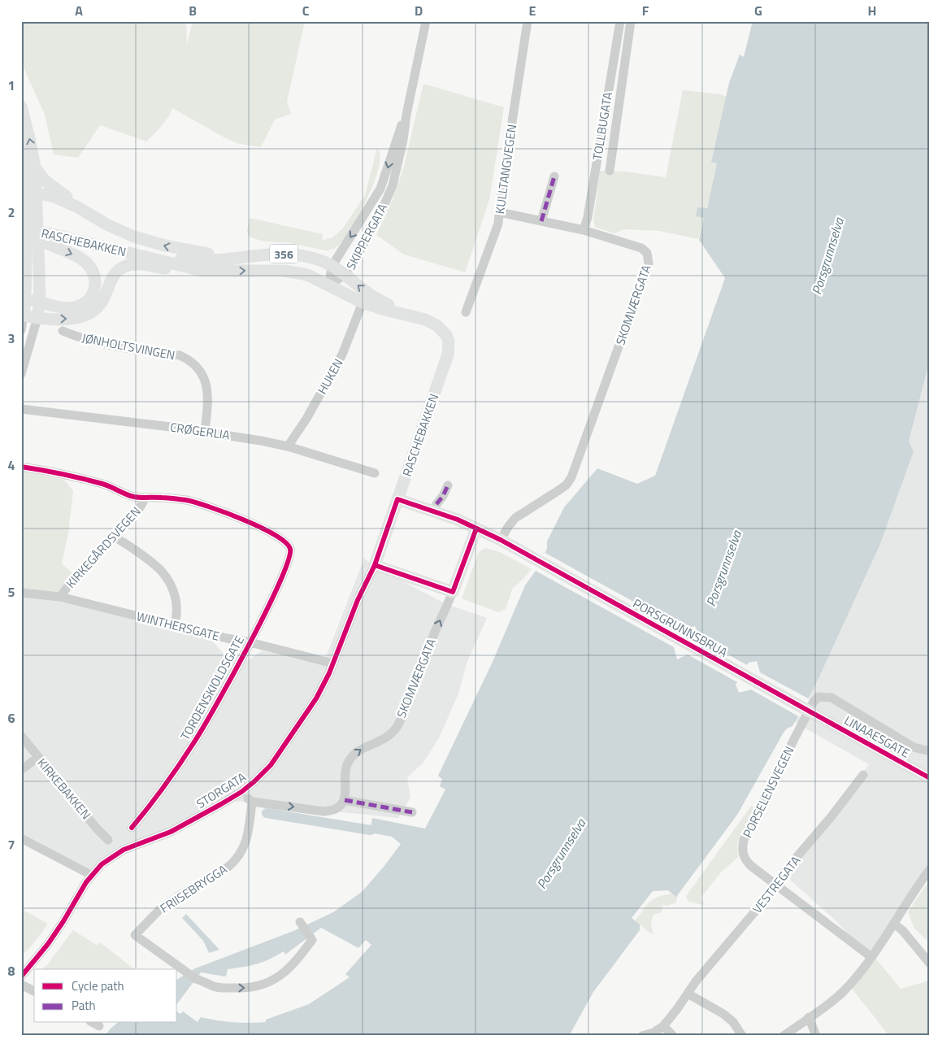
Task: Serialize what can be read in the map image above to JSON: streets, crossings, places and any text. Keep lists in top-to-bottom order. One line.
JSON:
{"streets":{"main road":["RASCHEBAKKEN","356","SKOMVÆRGATA","PORSGRUNNSBRUA","LINAAESGATE","STORGATA"],"street":["TOLLBUGATA","KULLTANGVEGEN","SKIPPERGATA","JØNHOLTSVINGEN","HUKEN","CRØGERLIA","KIRKEGÅRDSVEGEN","WINTHERSGATE","TORDENSKIOLDSGATE","KIRKEBAKKEN","PORSELENSVEGEN","VESTREGATA","FRIISEBRYGGA"]},"crossings":[["TOLLBUGATA","SKOMVÆRGATA"],["KULLTANGVEGEN","SKOMVÆRGATA"],["SKIPPERGATA","RASCHEBAKKEN"],["RASCHEBAKKEN","356"],["RASCHEBAKKEN","HUKEN"],["RASCHEBAKKEN","STORGATA"],["SKOMVÆRGATA","PORSGRUNNSBRUA"],["JØNHOLTSVINGEN","CRØGERLIA"],["HUKEN","CRØGERLIA"],["KIRKEGÅRDSVEGEN","WINTHERSGATE"],["KIRKEGÅRDSVEGEN","TORDENSKIOLDSGATE"],["WINTHERSGATE","TORDENSKIOLDSGATE"],["WINTHERSGATE","STORGATA"],["PORSGRUNNSBRUA","LINAAESGATE"],["PORSELENSVEGEN","VESTREGATA"]],"water":["Porsgrunnselva"],"legend":["Cycle path","Path"],"grid":{"columns":["A","B","C","D","E","F","G","H"],"rows":["1","2","3","4","5","6","7","8"]}}
